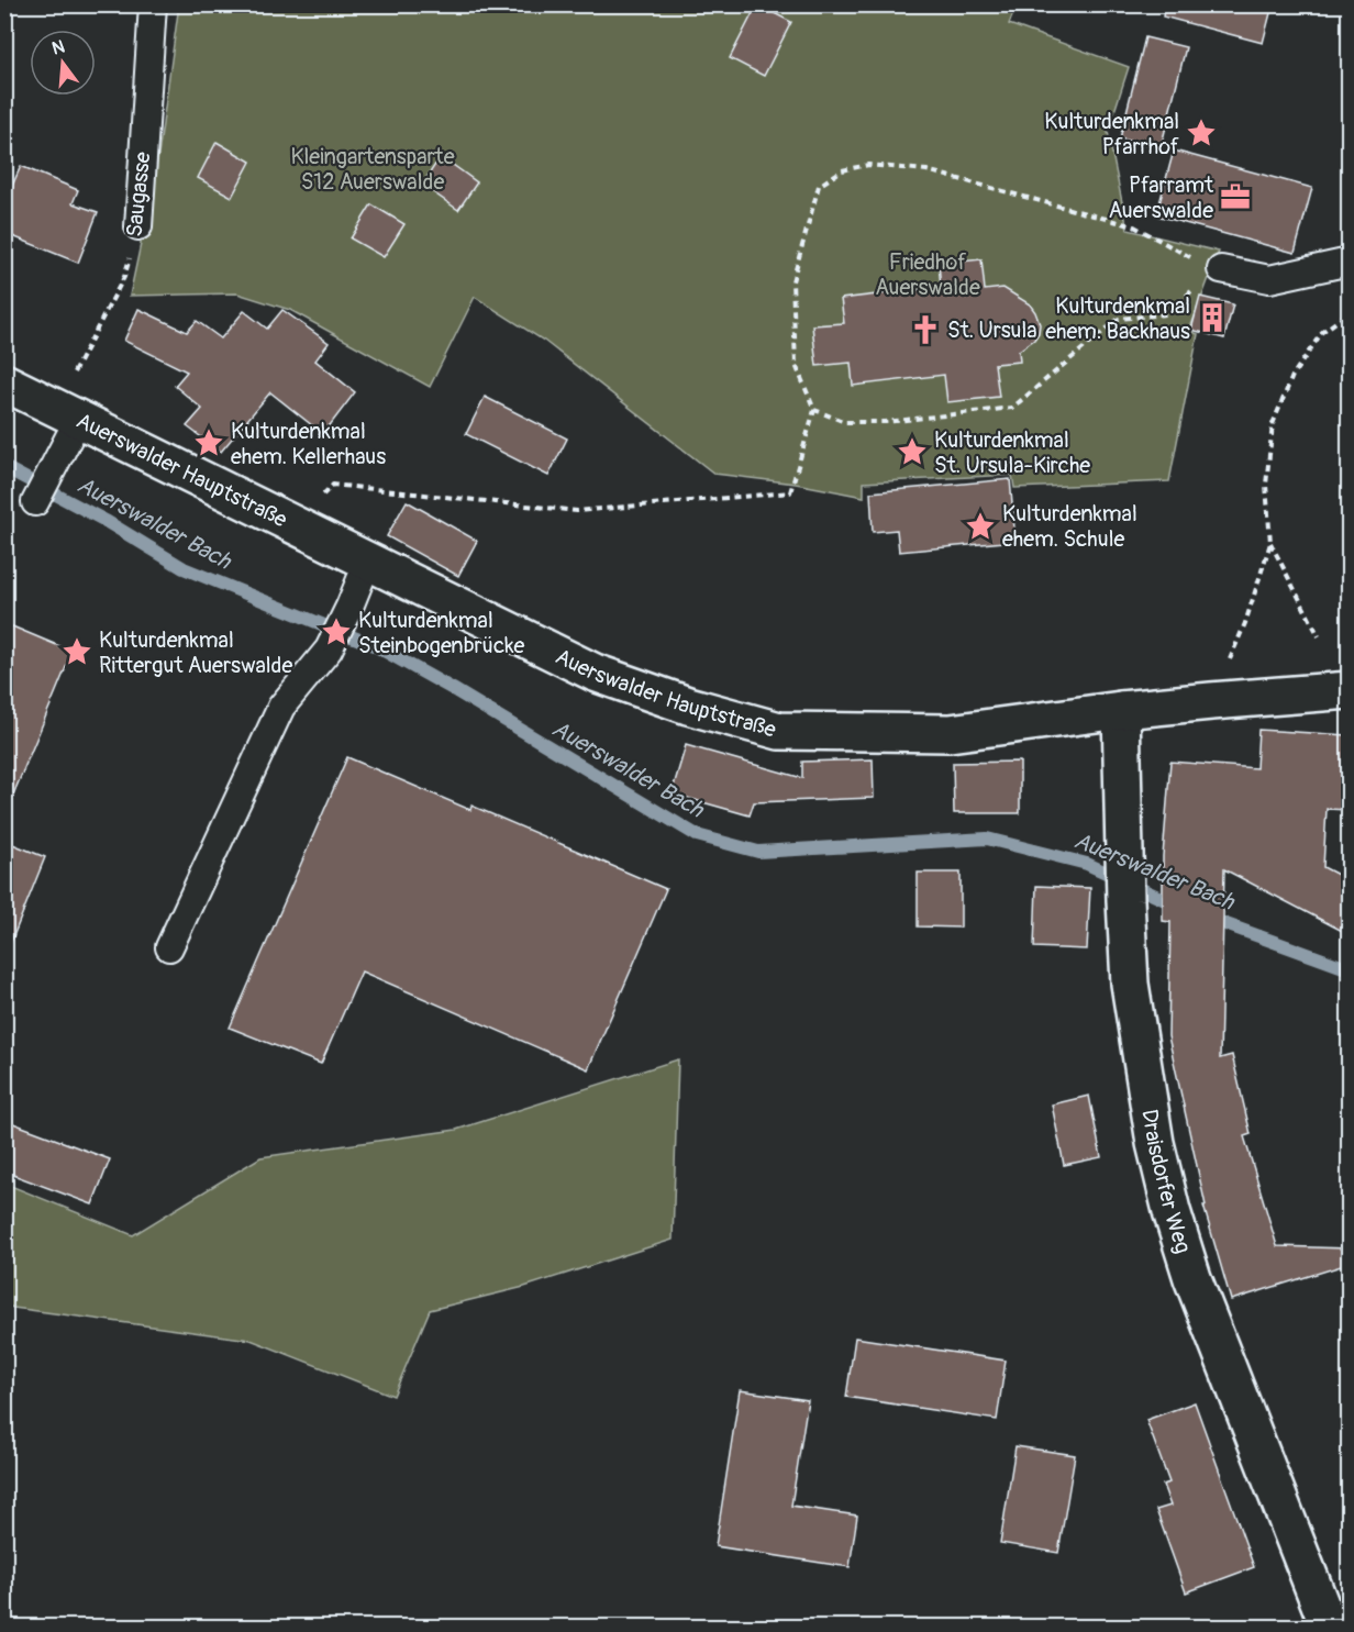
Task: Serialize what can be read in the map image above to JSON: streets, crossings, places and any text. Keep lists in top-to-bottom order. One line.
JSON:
{"streets":{"main road":["Auerswalder Hauptstraße","Draisdorfer Weg"],"lane":["Saugasse"]},"crossings":[["Saugasse","Auerswalder Hauptstraße"],["Auerswalder Hauptstraße","Draisdorfer Weg"]],"water":["Auerswalder Bach"],"parks":["Kleingartensparte S12 Auerswalde","Friedhof Auerswalde"],"places":{"place":["Kulturdenkmal Pfarrhof","Kulturdenkmal ehem. Kellerhaus","Kulturdenkmal St. Ursula-Kirche","Kulturdenkmal ehem. Schule","Kulturdenkmal Steinbogenbrücke","Kulturdenkmal Rittergut Auerswalde"],"office":["Pfarramt Auerswalde"],"building":["Kulturdenkmal ehem. Backhaus"],"church":["St. Ursula"]},"north":"top"}
